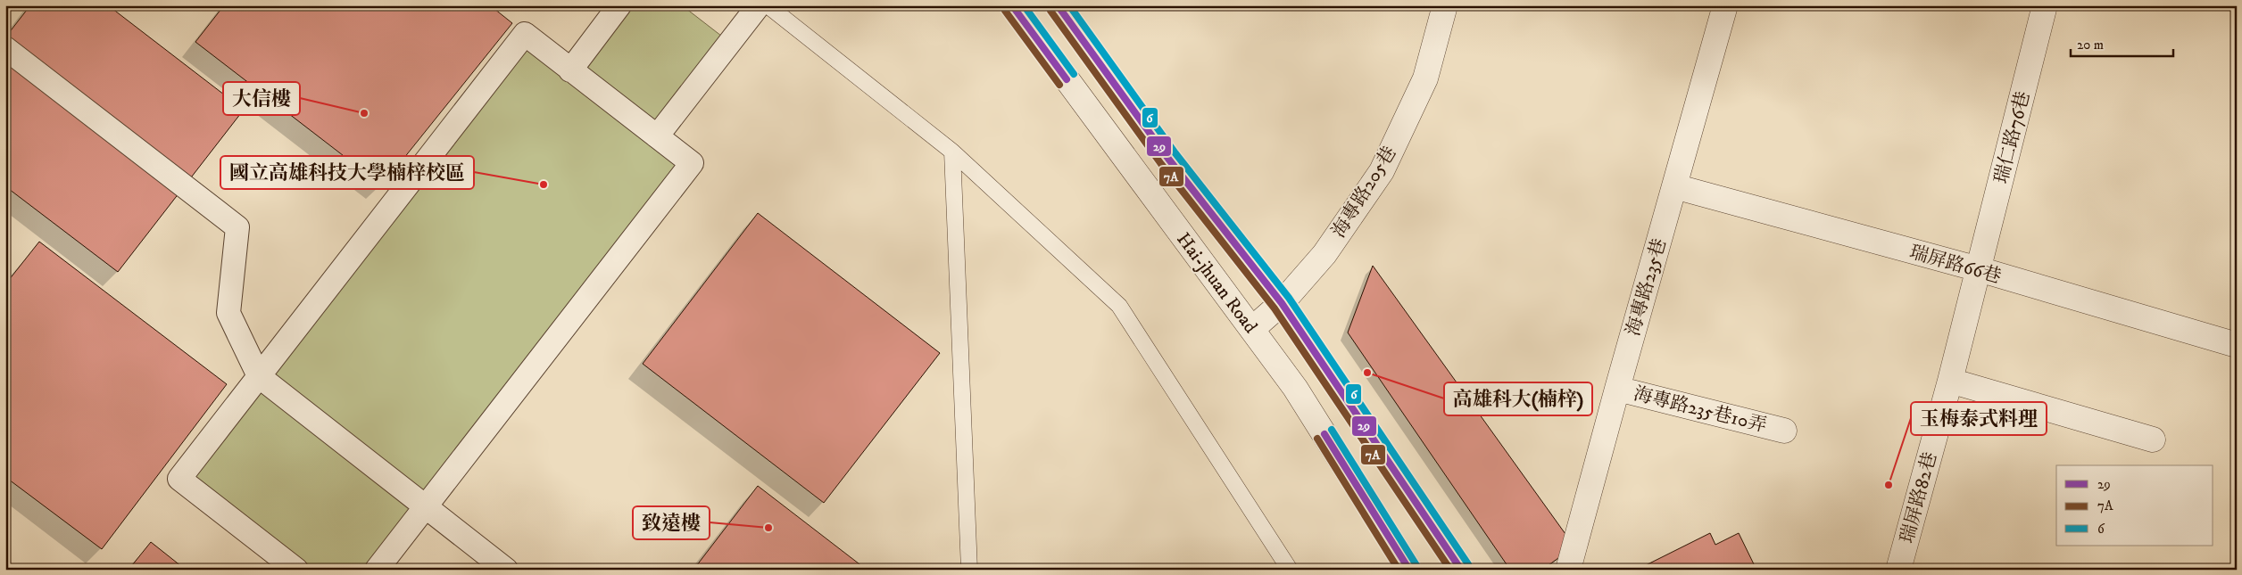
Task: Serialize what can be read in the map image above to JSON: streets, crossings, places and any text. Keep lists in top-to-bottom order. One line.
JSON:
{"streets":{"street":["瑞仁路76巷","海專路205巷","瑞屏路66巷","Hai-jhuan Road","海專路235巷","海專路235巷10弄","瑞屏路82巷"]},"crossings":[["瑞仁路76巷","瑞屏路66巷"],["瑞仁路76巷","瑞屏路82巷"],["海專路205巷","Hai-jhuan Road"],["瑞屏路66巷","海專路235巷"],["瑞屏路66巷","瑞屏路82巷"],["海專路235巷","海專路235巷10弄"]],"places":["大信樓","國立高雄科技大學楠梓校區","高雄科大(楠梓)","玉梅泰式料理","致遠樓"],"lines":["transit line 29","transit line 6","transit line 7A"],"legend":["29","7A","6"],"scale_bar":"20 m"}
